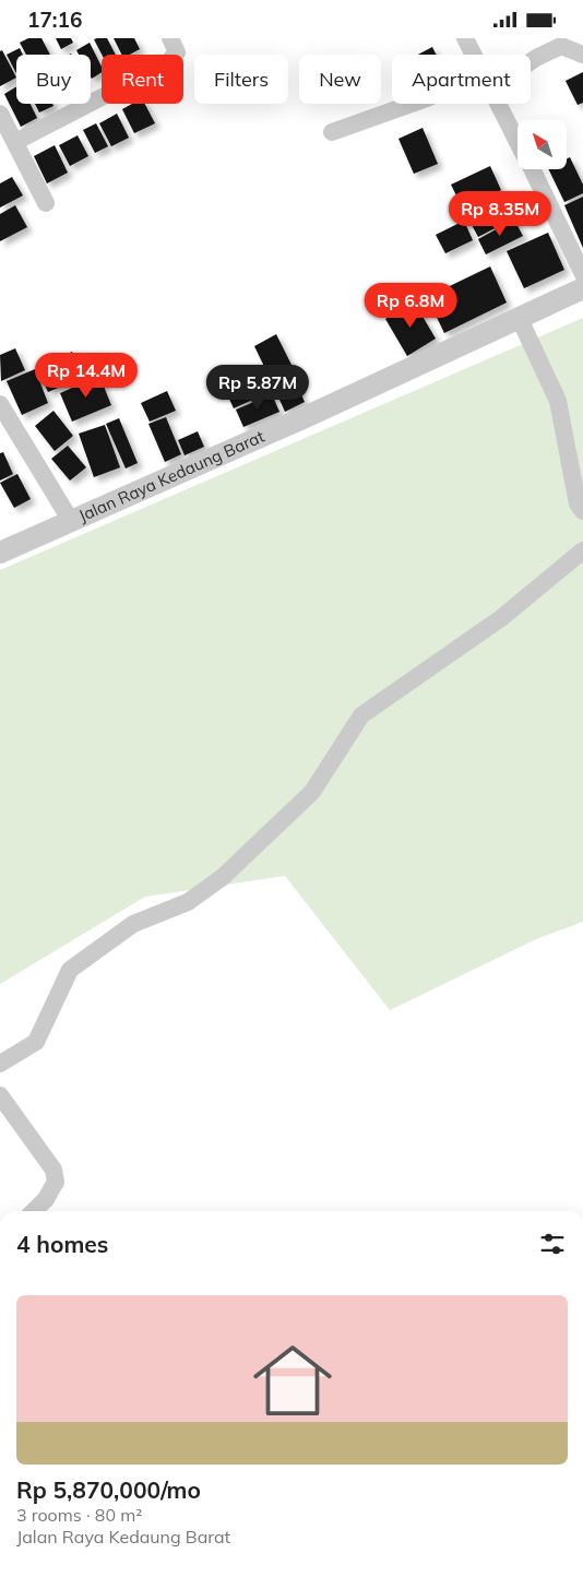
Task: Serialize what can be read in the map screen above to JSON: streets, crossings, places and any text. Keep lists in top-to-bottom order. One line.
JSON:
{"streets":{"street":["Jalan Raya Kedaung Barat"]},"north":"top left","page":{"status":"17:16","chip":["Buy","Rent","Filters","New","Apartment"],"price":["Rp 8.35M","Rp 6.8M","Rp 14.4M","Rp 5.87M"],"heading":"4 homes","list":[{"name":"Rp 5,870,000/mo","note":"3 rooms · 80 m² · Jalan Raya Kedaung Barat"}]}}
